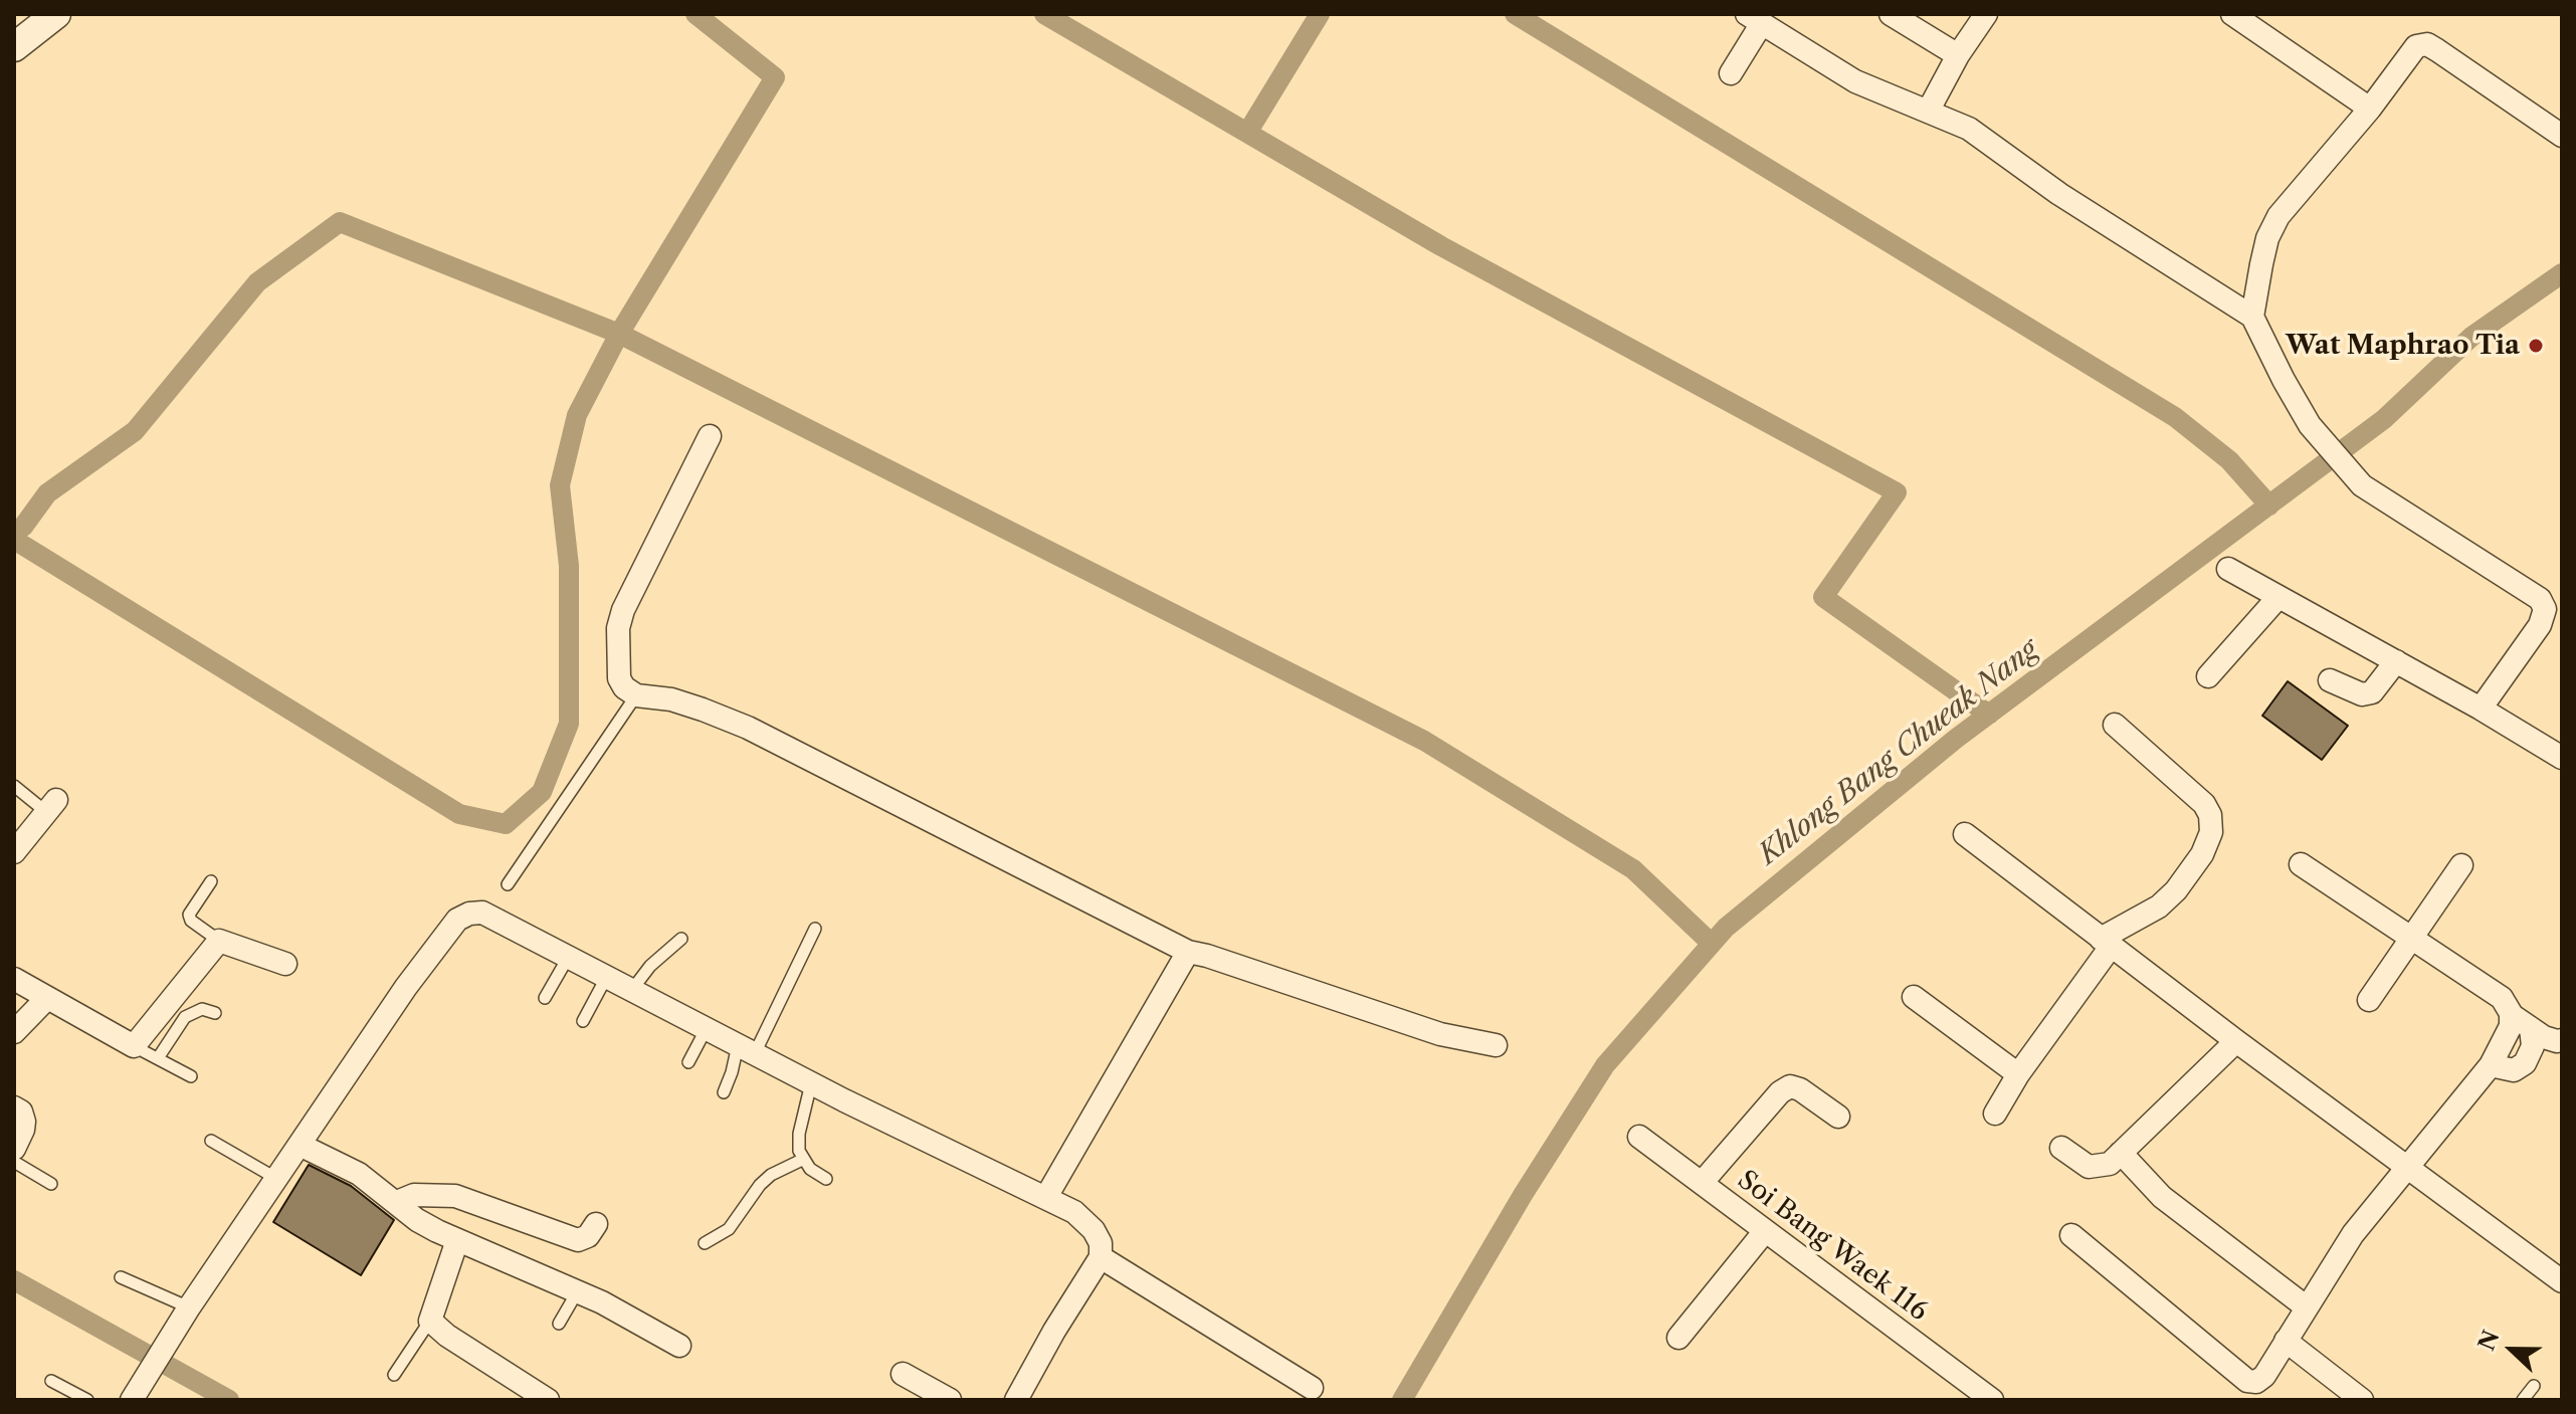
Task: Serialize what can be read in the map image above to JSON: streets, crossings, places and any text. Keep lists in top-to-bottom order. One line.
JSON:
{"streets":{"street":["Soi Bang Waek 116"]},"water":["Khlong Bang Chueak Nang"],"places":["Wat Maphrao Tia"],"north":"left"}
